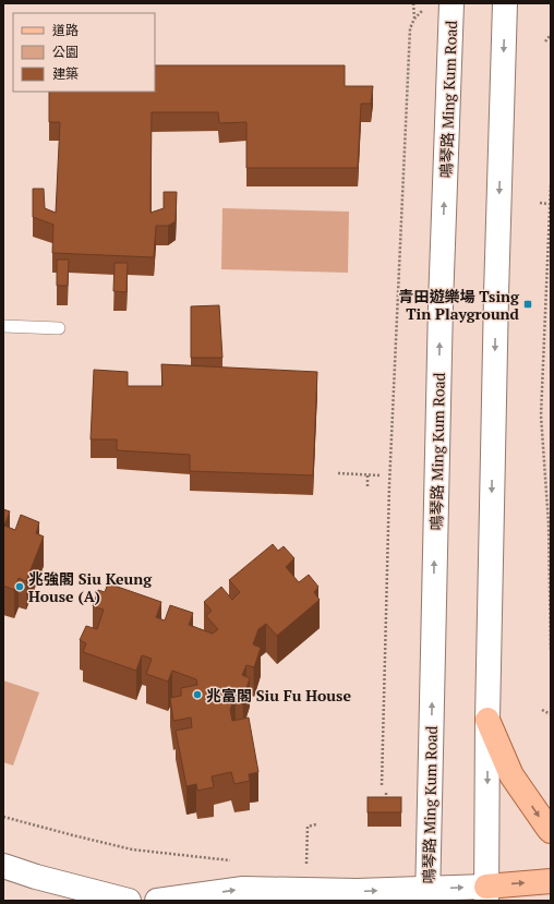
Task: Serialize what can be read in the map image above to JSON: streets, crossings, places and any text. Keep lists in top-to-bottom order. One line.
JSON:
{"streets":{"main road":["鳴琴路 Ming Kum Road"]},"places":{"transit":["青田遊樂場 Tsing Tin Playground"],"other":["兆強閣 Siu Keung House (A)","兆富閣 Siu Fu House"]},"legend":["道路","公園","建築"]}
